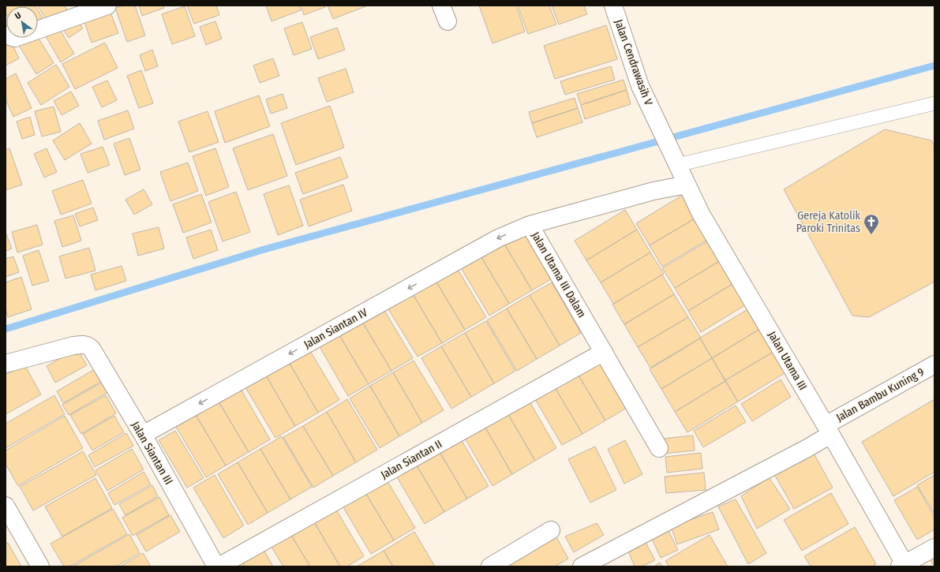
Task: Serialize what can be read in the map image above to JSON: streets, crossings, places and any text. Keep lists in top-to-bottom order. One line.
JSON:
{"streets":{"street":["Jalan Cendrawasih V","Jalan Utama III Dalam","Jalan Siantan IV","Jalan Utama III","Jalan Bambu Kuning 9","Jalan Siantan III","Jalan Siantan II"]},"crossings":[["Jalan Cendrawasih V","Jalan Utama III"],["Jalan Utama III Dalam","Jalan Siantan IV"],["Jalan Utama III Dalam","Jalan Utama III"],["Jalan Utama III Dalam","Jalan Siantan II"],["Jalan Siantan IV","Jalan Siantan III"],["Jalan Utama III","Jalan Bambu Kuning 9"],["Jalan Siantan III","Jalan Siantan II"]],"one_way":["Jalan Siantan IV"],"places":{"church":["Gereja Katolik Paroki Trinitas"]},"north":"top left"}
